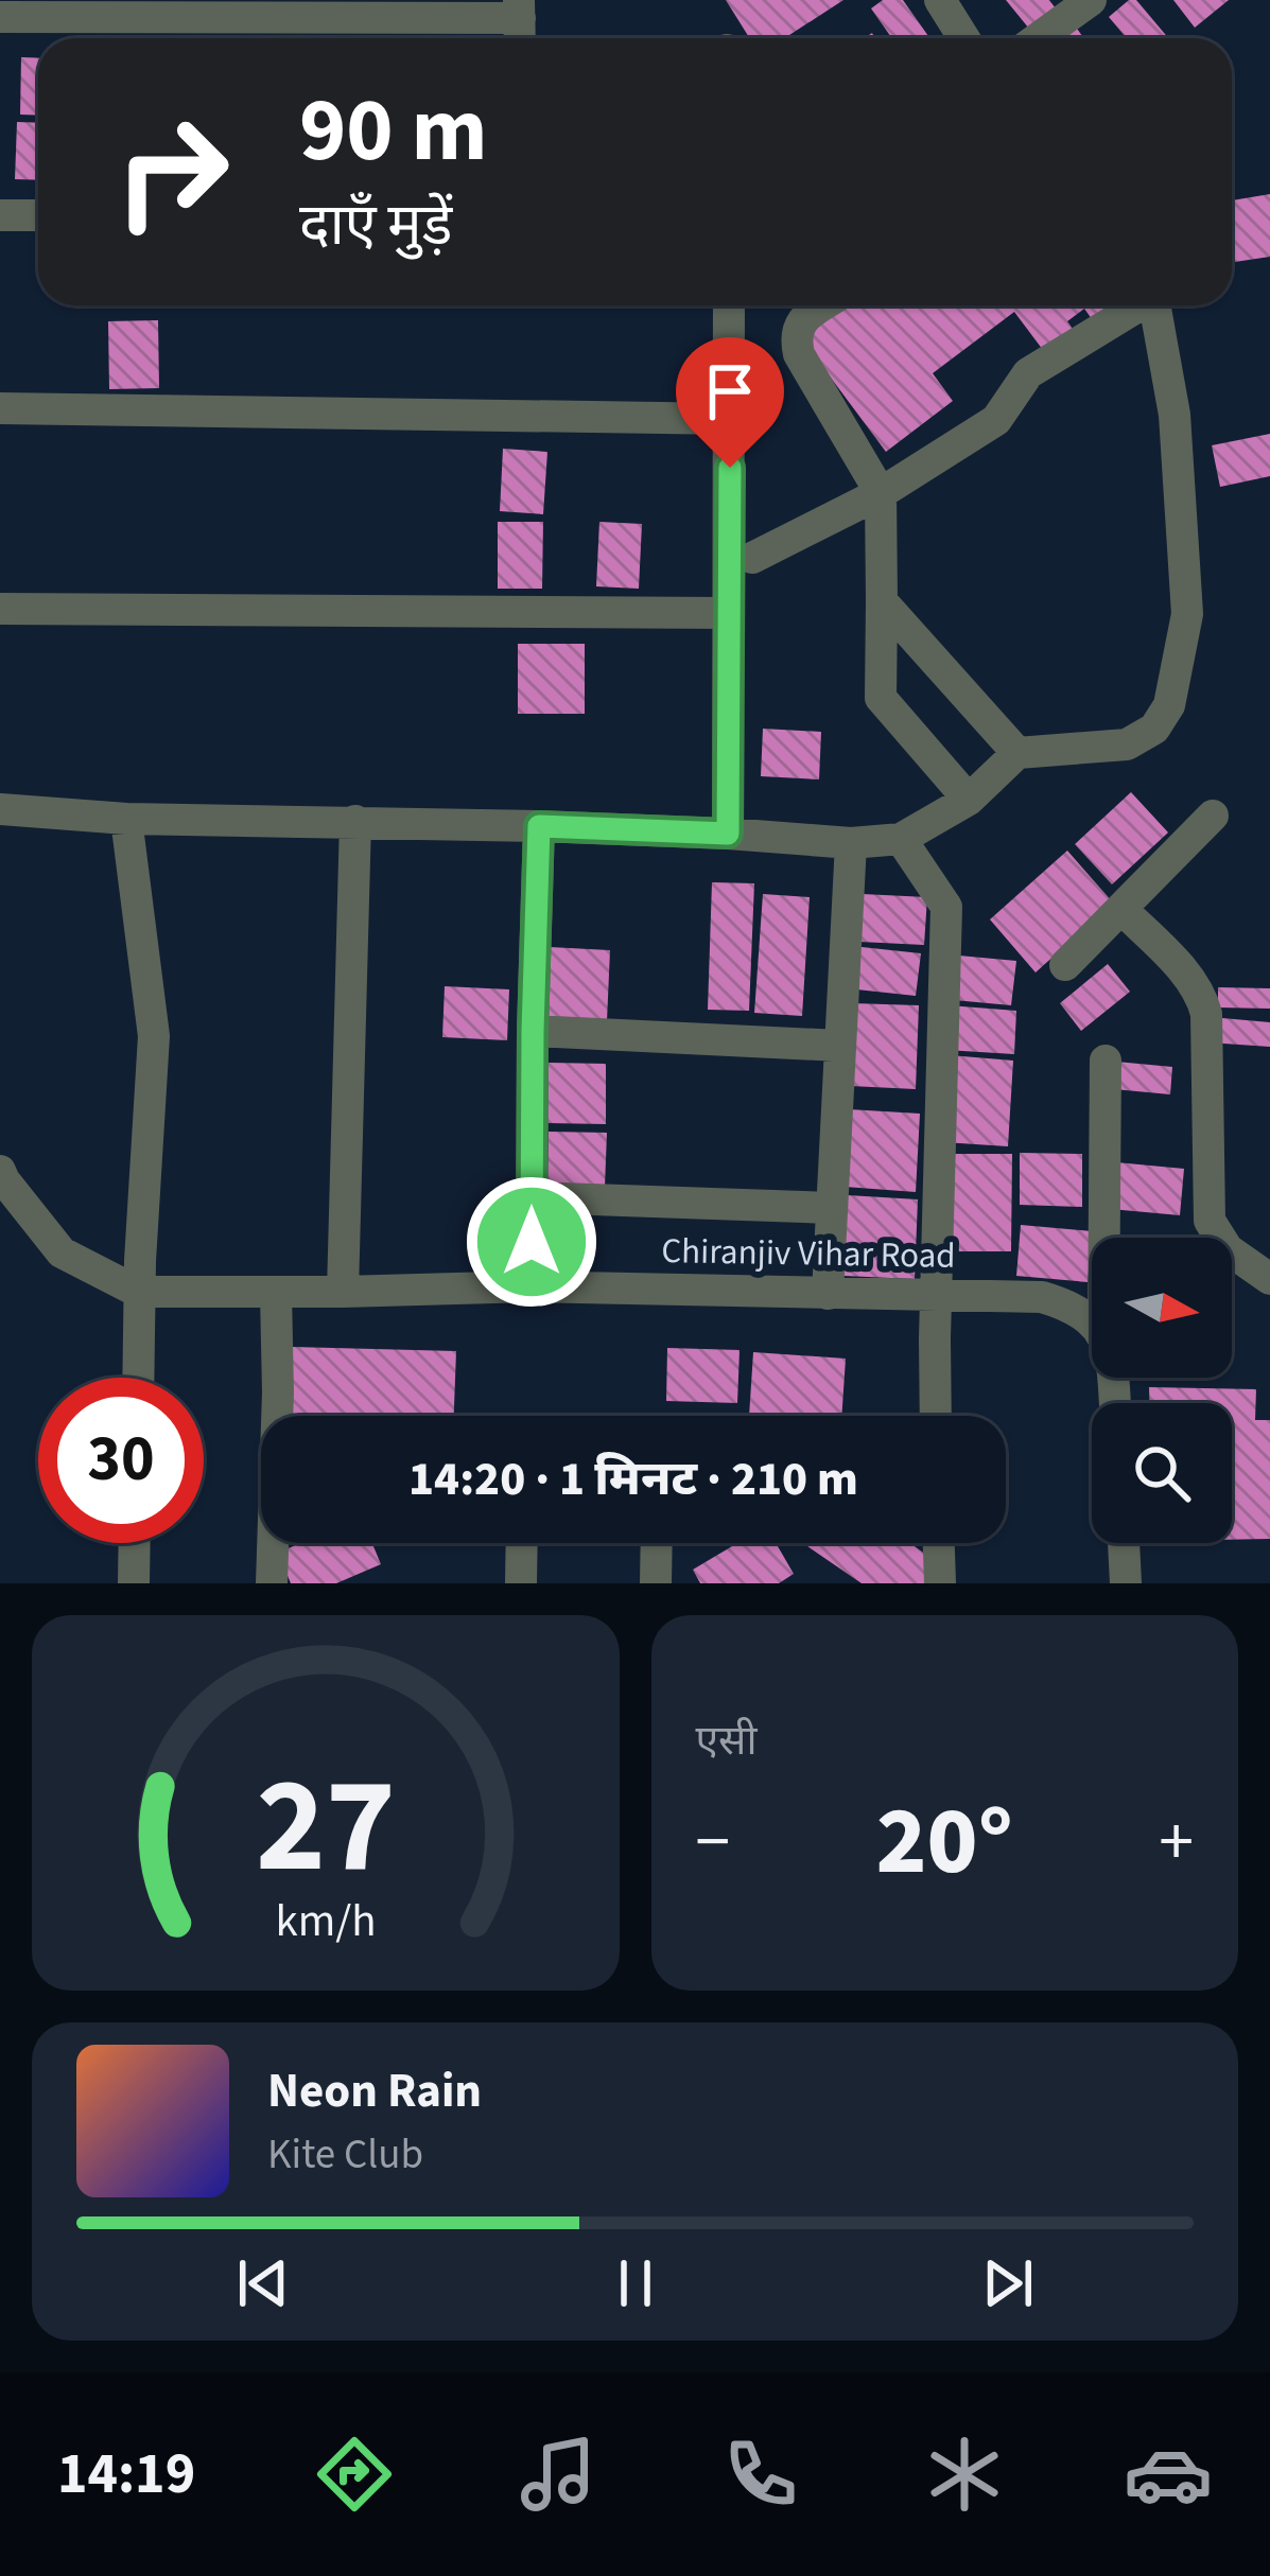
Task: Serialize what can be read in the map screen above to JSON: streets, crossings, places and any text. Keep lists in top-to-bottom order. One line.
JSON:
{"streets":{"street":["Chiranjiv Vihar Road"]},"north":"right","page":{"turn":["90 m","दाएँ मुड़ें"],"limit":"30","trip":"14:20 · 1 मिनट · 210 m","tile":"एसी","heat":["−","20°","+"],"song":["Neon Rain","Kite Club"],"tabs":"14:19","gauge":["27","km/h"]}}
